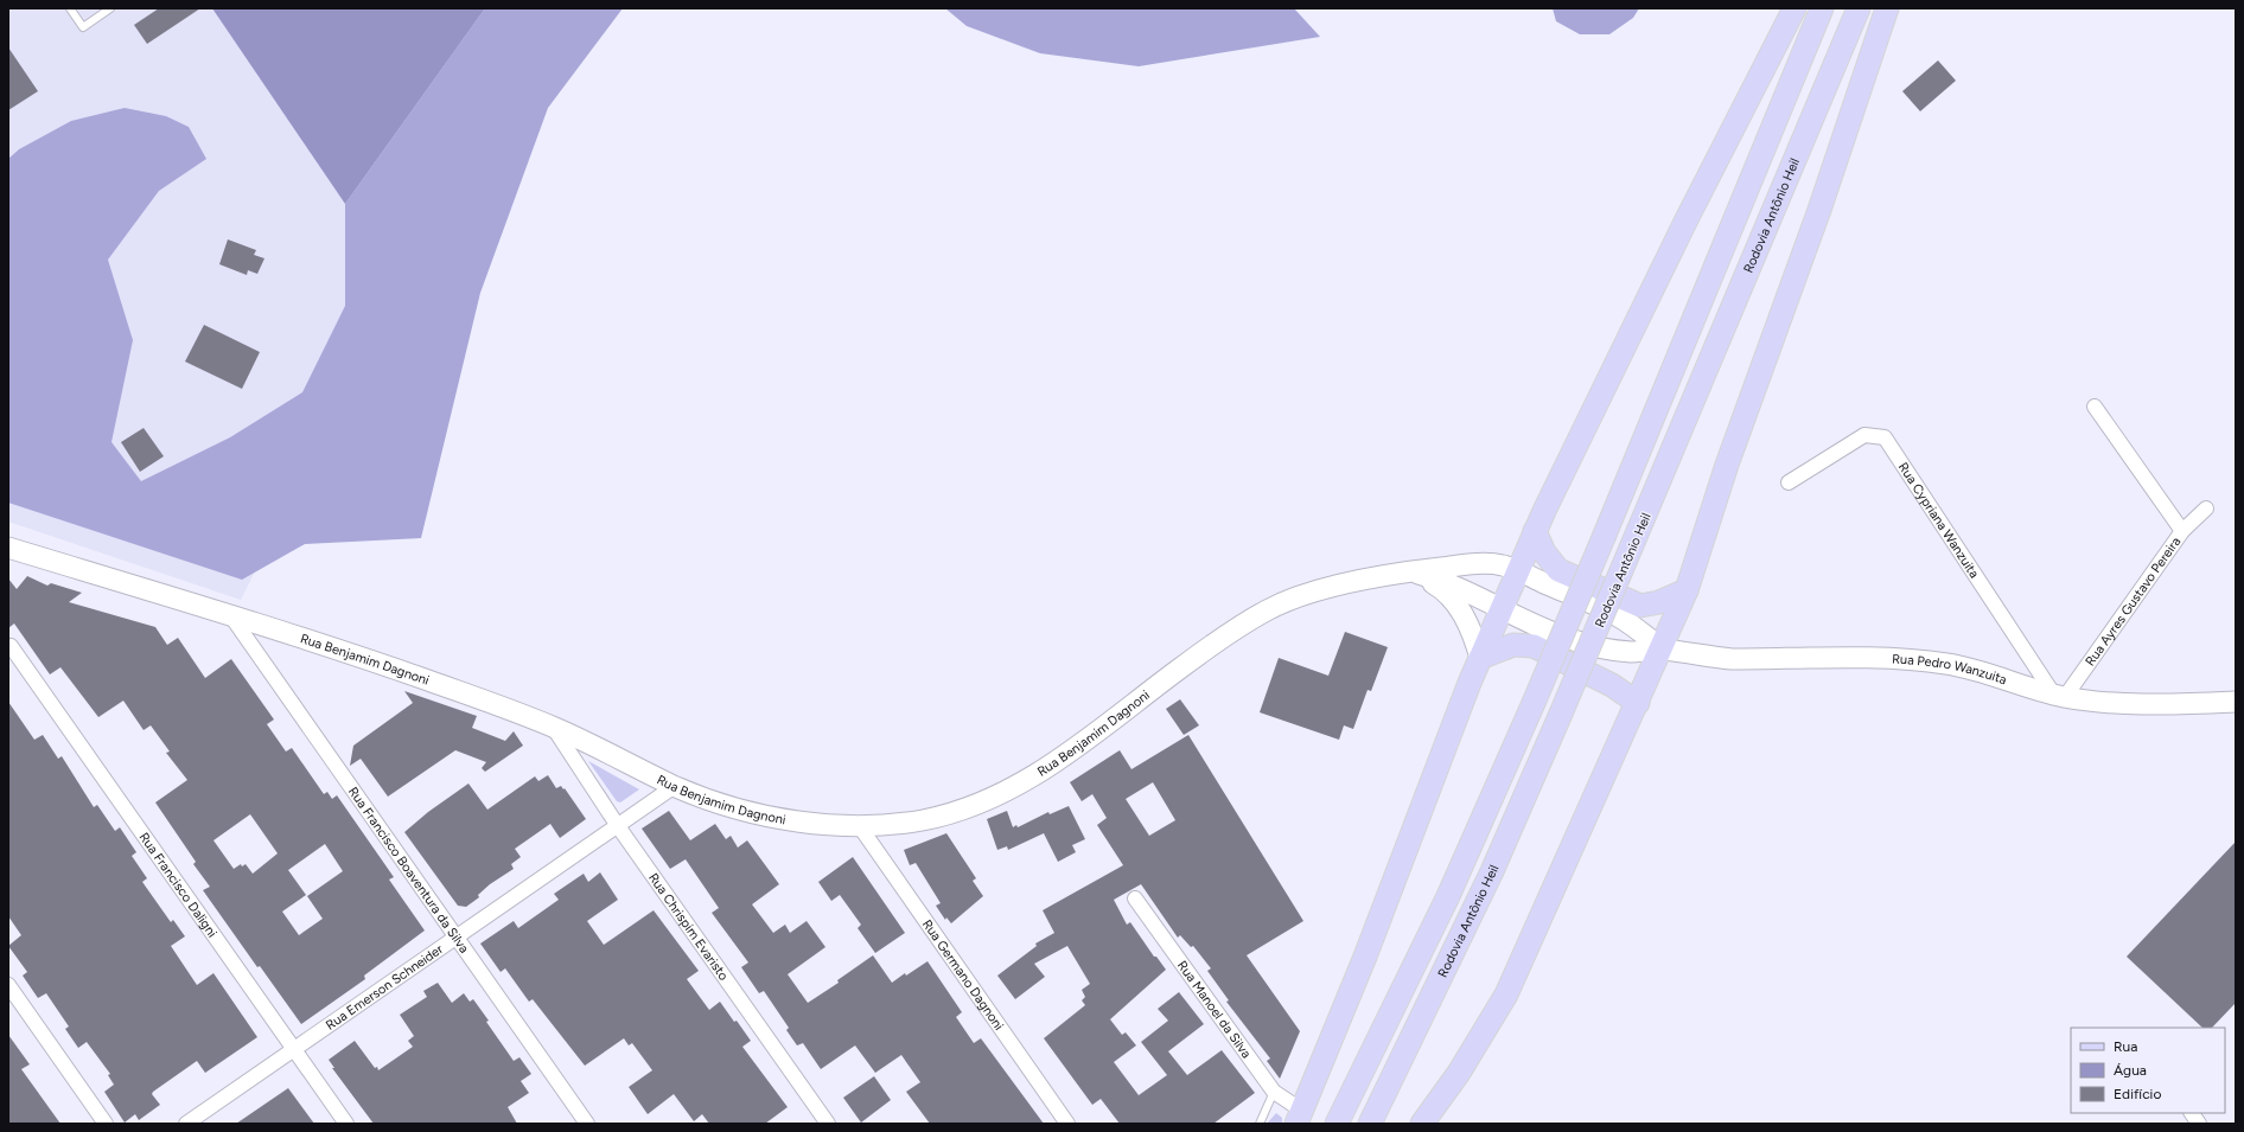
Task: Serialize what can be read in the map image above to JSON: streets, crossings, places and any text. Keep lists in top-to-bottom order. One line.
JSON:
{"streets":{"main road":["Rodovia Antônio Heil"],"street":["Rua Cypriana Wanzuita","Rua Ayres Gustavo Pereira","Rua Benjamim Dagnoni","Rua Pedro Wanzuita","Rua Francisco Boaventura da Silva","Rua Francisco Daligni","Rua Chrispim Evaristo","Rua Germano Dagnoni","Rua Emerson Schneider","Rua Manoel da Silva"]},"crossings":[["Rua Cypriana Wanzuita","Rua Ayres Gustavo Pereira"],["Rua Cypriana Wanzuita","Rua Pedro Wanzuita"],["Rua Ayres Gustavo Pereira","Rua Pedro Wanzuita"],["Rua Benjamim Dagnoni","Rua Pedro Wanzuita"],["Rua Benjamim Dagnoni","Rua Francisco Boaventura da Silva"],["Rua Benjamim Dagnoni","Rua Chrispim Evaristo"],["Rua Benjamim Dagnoni","Rua Germano Dagnoni"],["Rua Benjamim Dagnoni","Rua Emerson Schneider"],["Rua Francisco Boaventura da Silva","Rua Emerson Schneider"],["Rua Francisco Daligni","Rua Emerson Schneider"],["Rua Chrispim Evaristo","Rua Emerson Schneider"]],"legend":["Rua","Água","Edifício"]}
